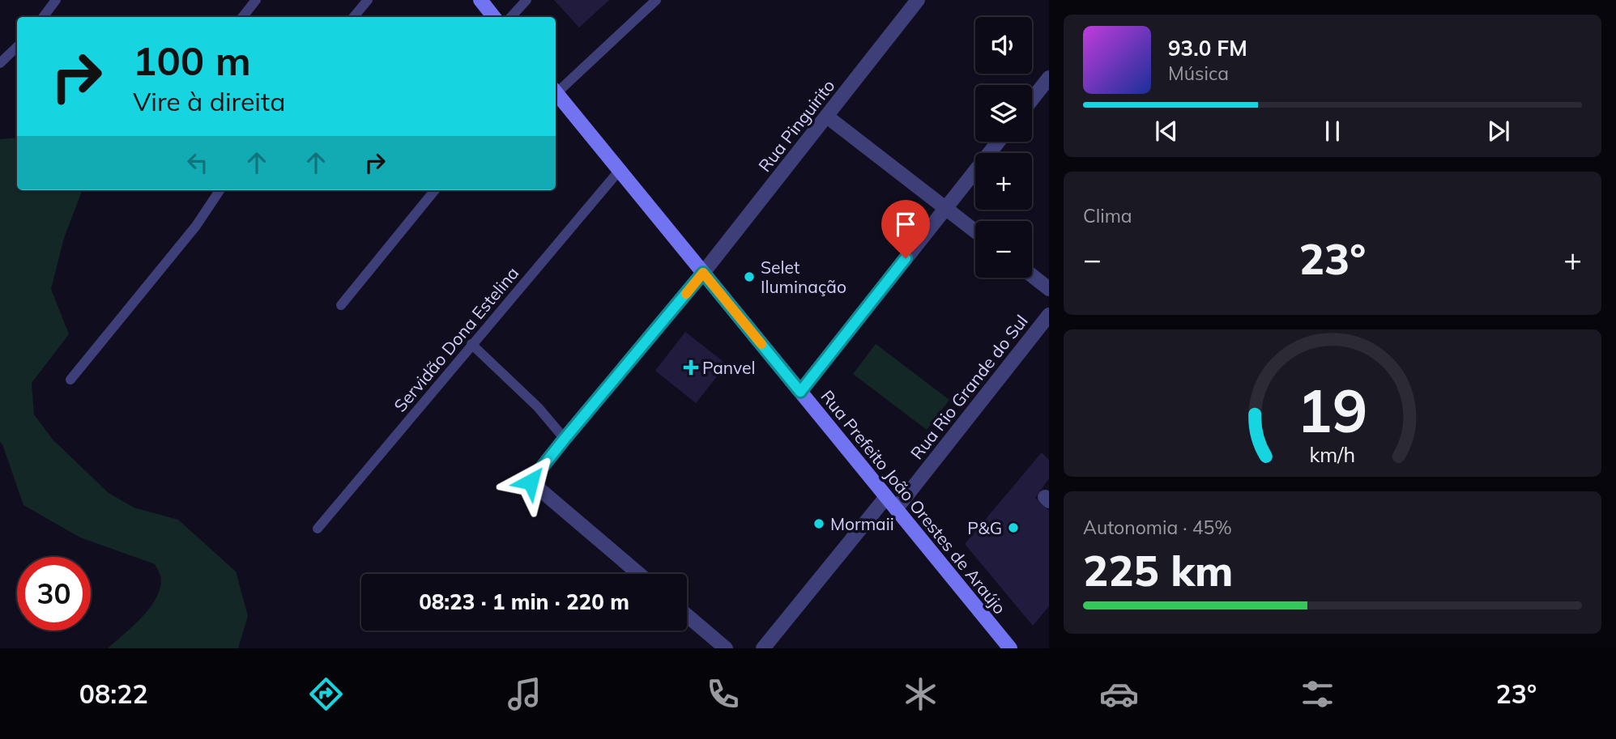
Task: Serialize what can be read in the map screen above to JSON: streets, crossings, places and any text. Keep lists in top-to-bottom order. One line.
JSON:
{"streets":{"main road":["Rua Prefeito João Orestes de Araújo"],"street":["Rua Pinguirito","Rua Rio Grande do Sul"],"lane":["Servidão Dona Estelina"]},"crossings":[["Rua Pinguirito","Rua Prefeito João Orestes de Araújo"],["Servidão Dona Estelina","Rua Prefeito João Orestes de Araújo"],["Rua Rio Grande do Sul","Rua Prefeito João Orestes de Araújo"]],"places":{"other":["Selet Iluminação","Mormaii","P&G"],"health":["Panvel"]},"page":{"map_buttons":["+","−"],"turn":["100 m","Vire à direita"],"song":["93.0 FM","Música"],"tile":["Clima",["Autonomia · 45%","225 km"]],"heat":["−","23°","+"],"limit":"30","trip":"08:23 · 1 min · 220 m","tabs":["08:22","23°"],"gauge":["19","km/h"]}}
